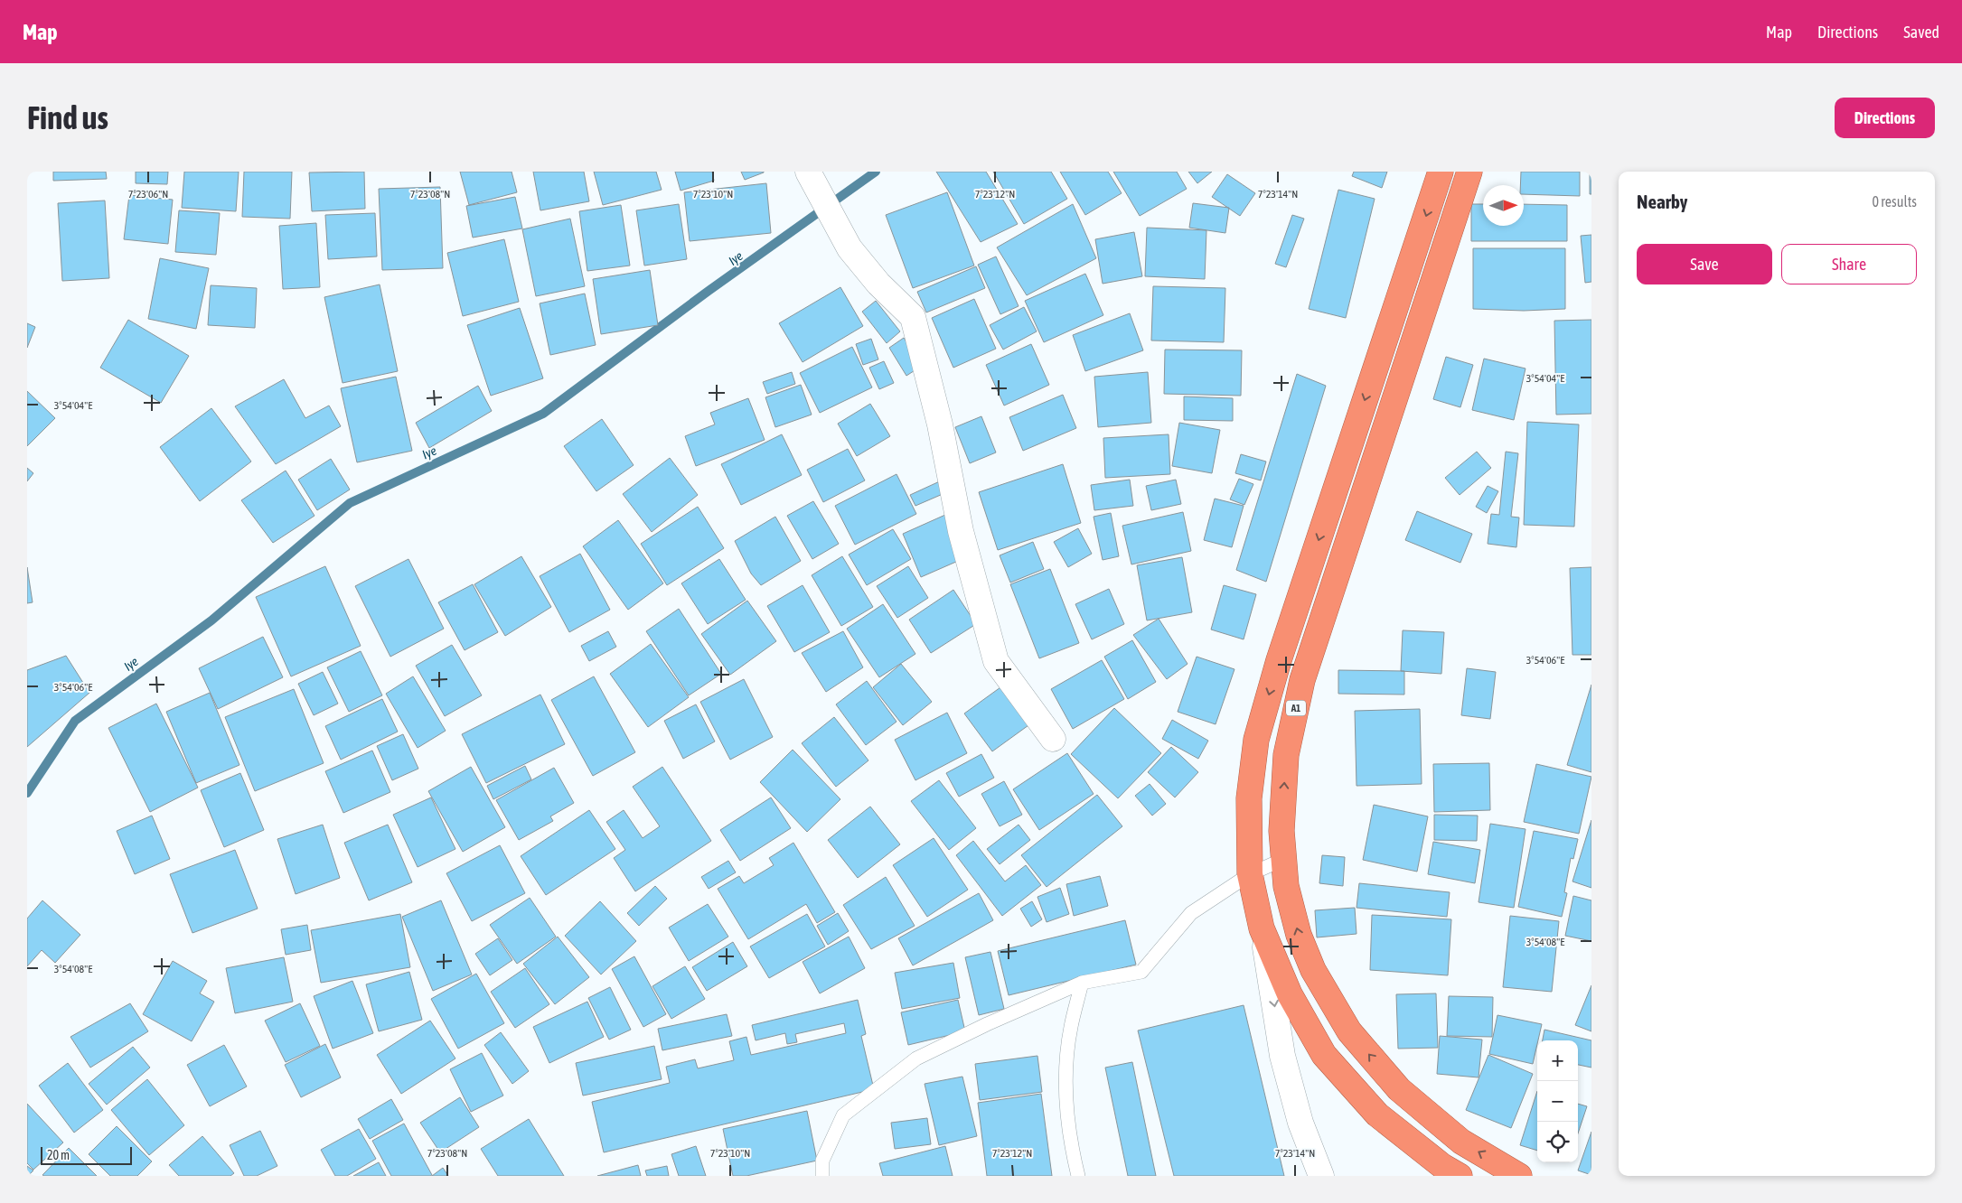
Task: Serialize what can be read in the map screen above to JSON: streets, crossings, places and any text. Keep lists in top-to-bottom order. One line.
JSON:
{"streets":{"highway":["A1"]},"water":["Iye"],"scale_bar":"20 m","north":"right","page":{"header":"Map","nav":["Map","Directions","Saved"],"buttons":["Directions",["Save","Share"]],"title":"Find us","heading":["Nearby","0 results"],"map_buttons":["+","−"],"scale":"20 m"},"coordinates":["7°23'06\"N","7°23'08\"N","7°23'10\"N","7°23'12\"N","7°23'14\"N","3°54'04\"E","3°54'06\"E","3°54'08\"E"]}
